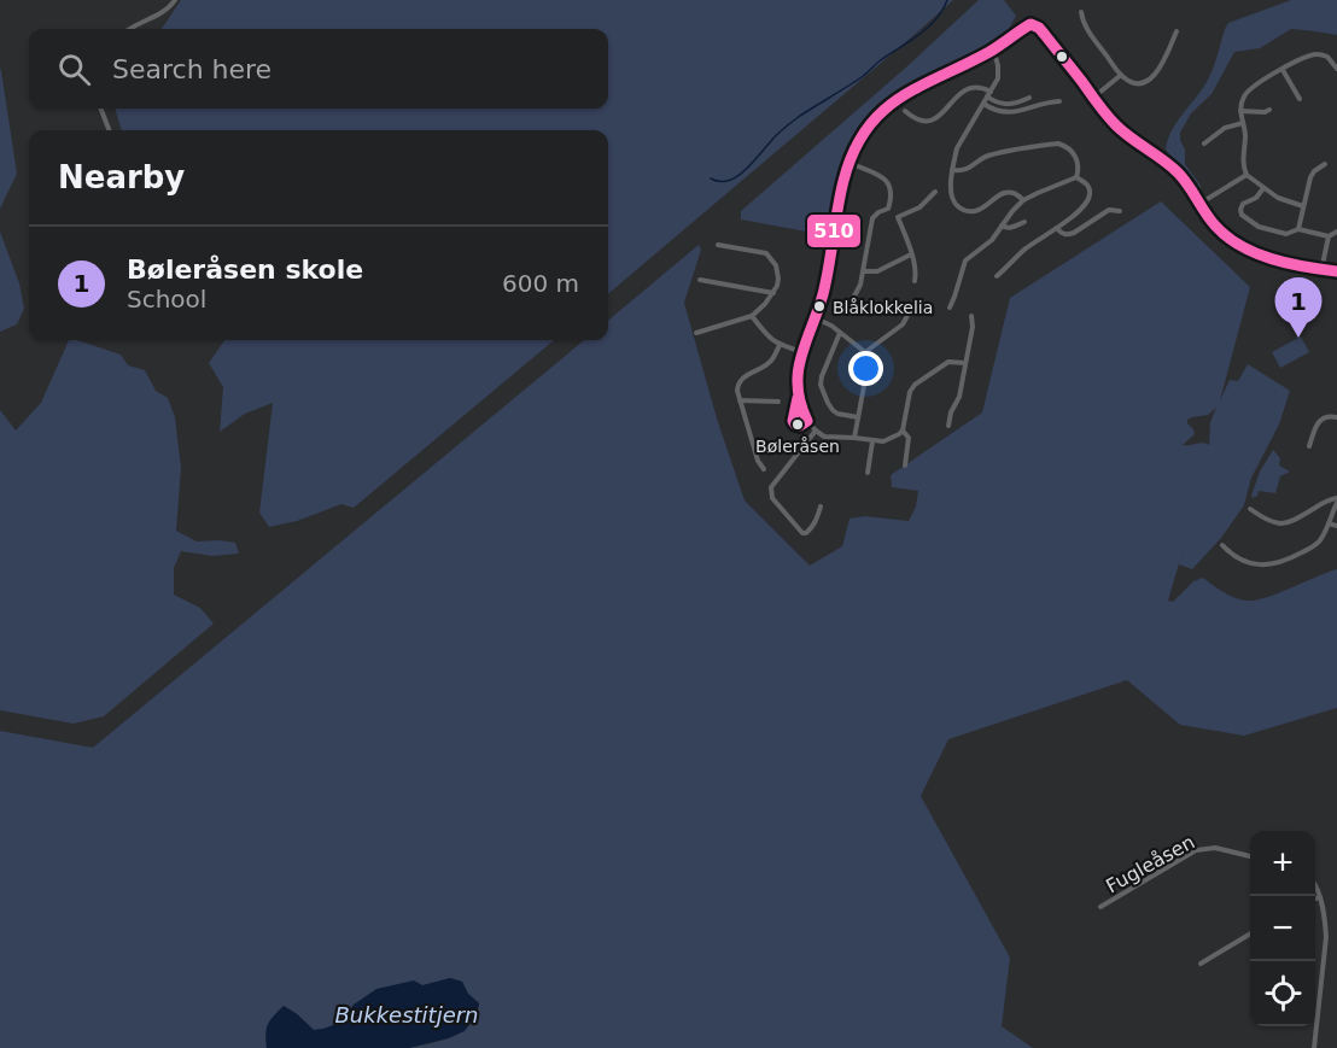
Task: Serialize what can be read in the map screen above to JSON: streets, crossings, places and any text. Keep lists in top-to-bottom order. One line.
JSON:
{"streets":{"street":["Fugleåsen"]},"water":["Bukkestitjern"],"places":["Blåklokkelia","Bøleråsen"],"lines":["transit line 510"],"page":{"search":"Search here","heading":"Nearby","list":[{"mark":"1","name":"Bøleråsen skole","note":"School","value":"600 m"}],"pins":"1","map_buttons":["+","−"]}}
